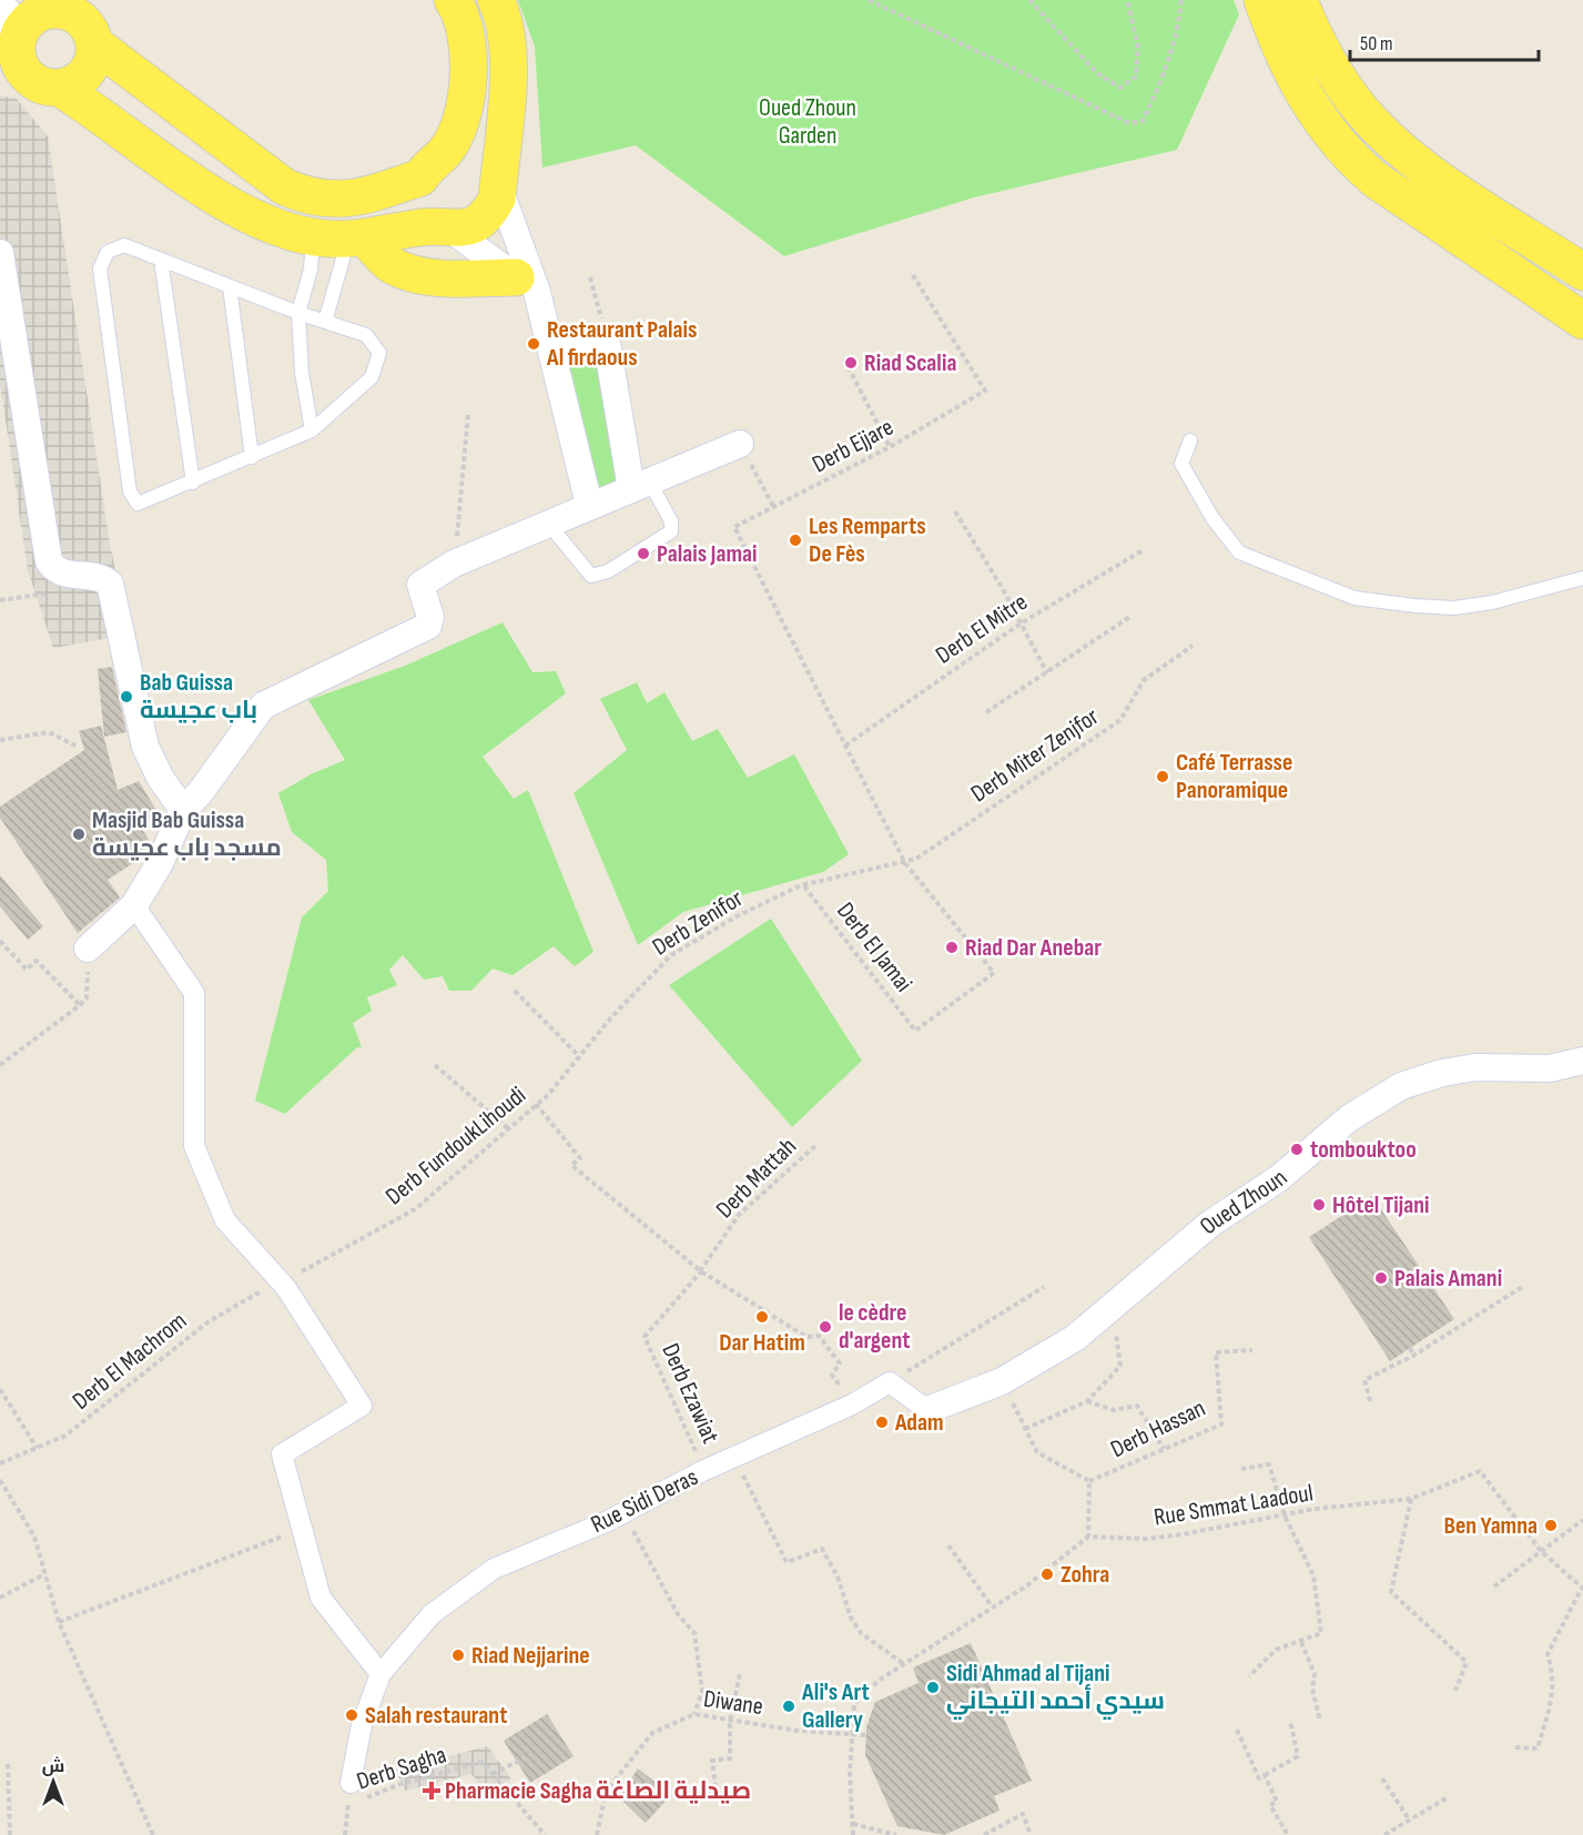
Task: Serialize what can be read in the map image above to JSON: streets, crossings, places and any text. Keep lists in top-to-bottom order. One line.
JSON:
{"streets":{"street":["Oued Zhoun","Rue Sidi Deras"],"path":["Derb Ejjare","Derb El Mitre","Derb Miter Zenjfor","Derb Zenifor","Derb El Jamai","Derb FundoukLihoudi","Derb Mattah","Derb El Machrom","Derb Ezawiat","Derb Hassan","Rue Smmat Laadoul","Diwane","Derb Sagha"]},"crossings":[["Derb Ejjare","Derb El Mitre"],["Derb Miter Zenjfor","Derb Zenifor"],["Derb Zenifor","Derb El Jamai"],["Derb Zenifor","Derb FundoukLihoudi"],["Derb FundoukLihoudi","Derb El Machrom"],["Derb Mattah","Derb Ezawiat"],["Derb Ezawiat","Rue Sidi Deras"]],"parks":["Oued Zhoun Garden"],"places":{"other":["Restaurant Palais Al firdaous","Riad Scalia","Les Remparts De Fès","Palais Jamai","Bab Guissa باب عجيسة","Café Terrasse Panoramique","Masjid Bab Guissa مسجد باب عجيسة","Riad Dar Anebar","tombouktoo","Hôtel Tijani","Palais Amani","Dar Hatim","le cèdre d'argent","Adam","Ben Yamna","Zohra","Riad Nejjarine","Sidi Ahmad al Tijani سيدي أحمد التيجاني","Ali's Art Gallery","Salah restaurant"],"health":["Pharmacie Sagha صيدلية الصاغة"]},"scale_bar":"50 m","north":"top"}
